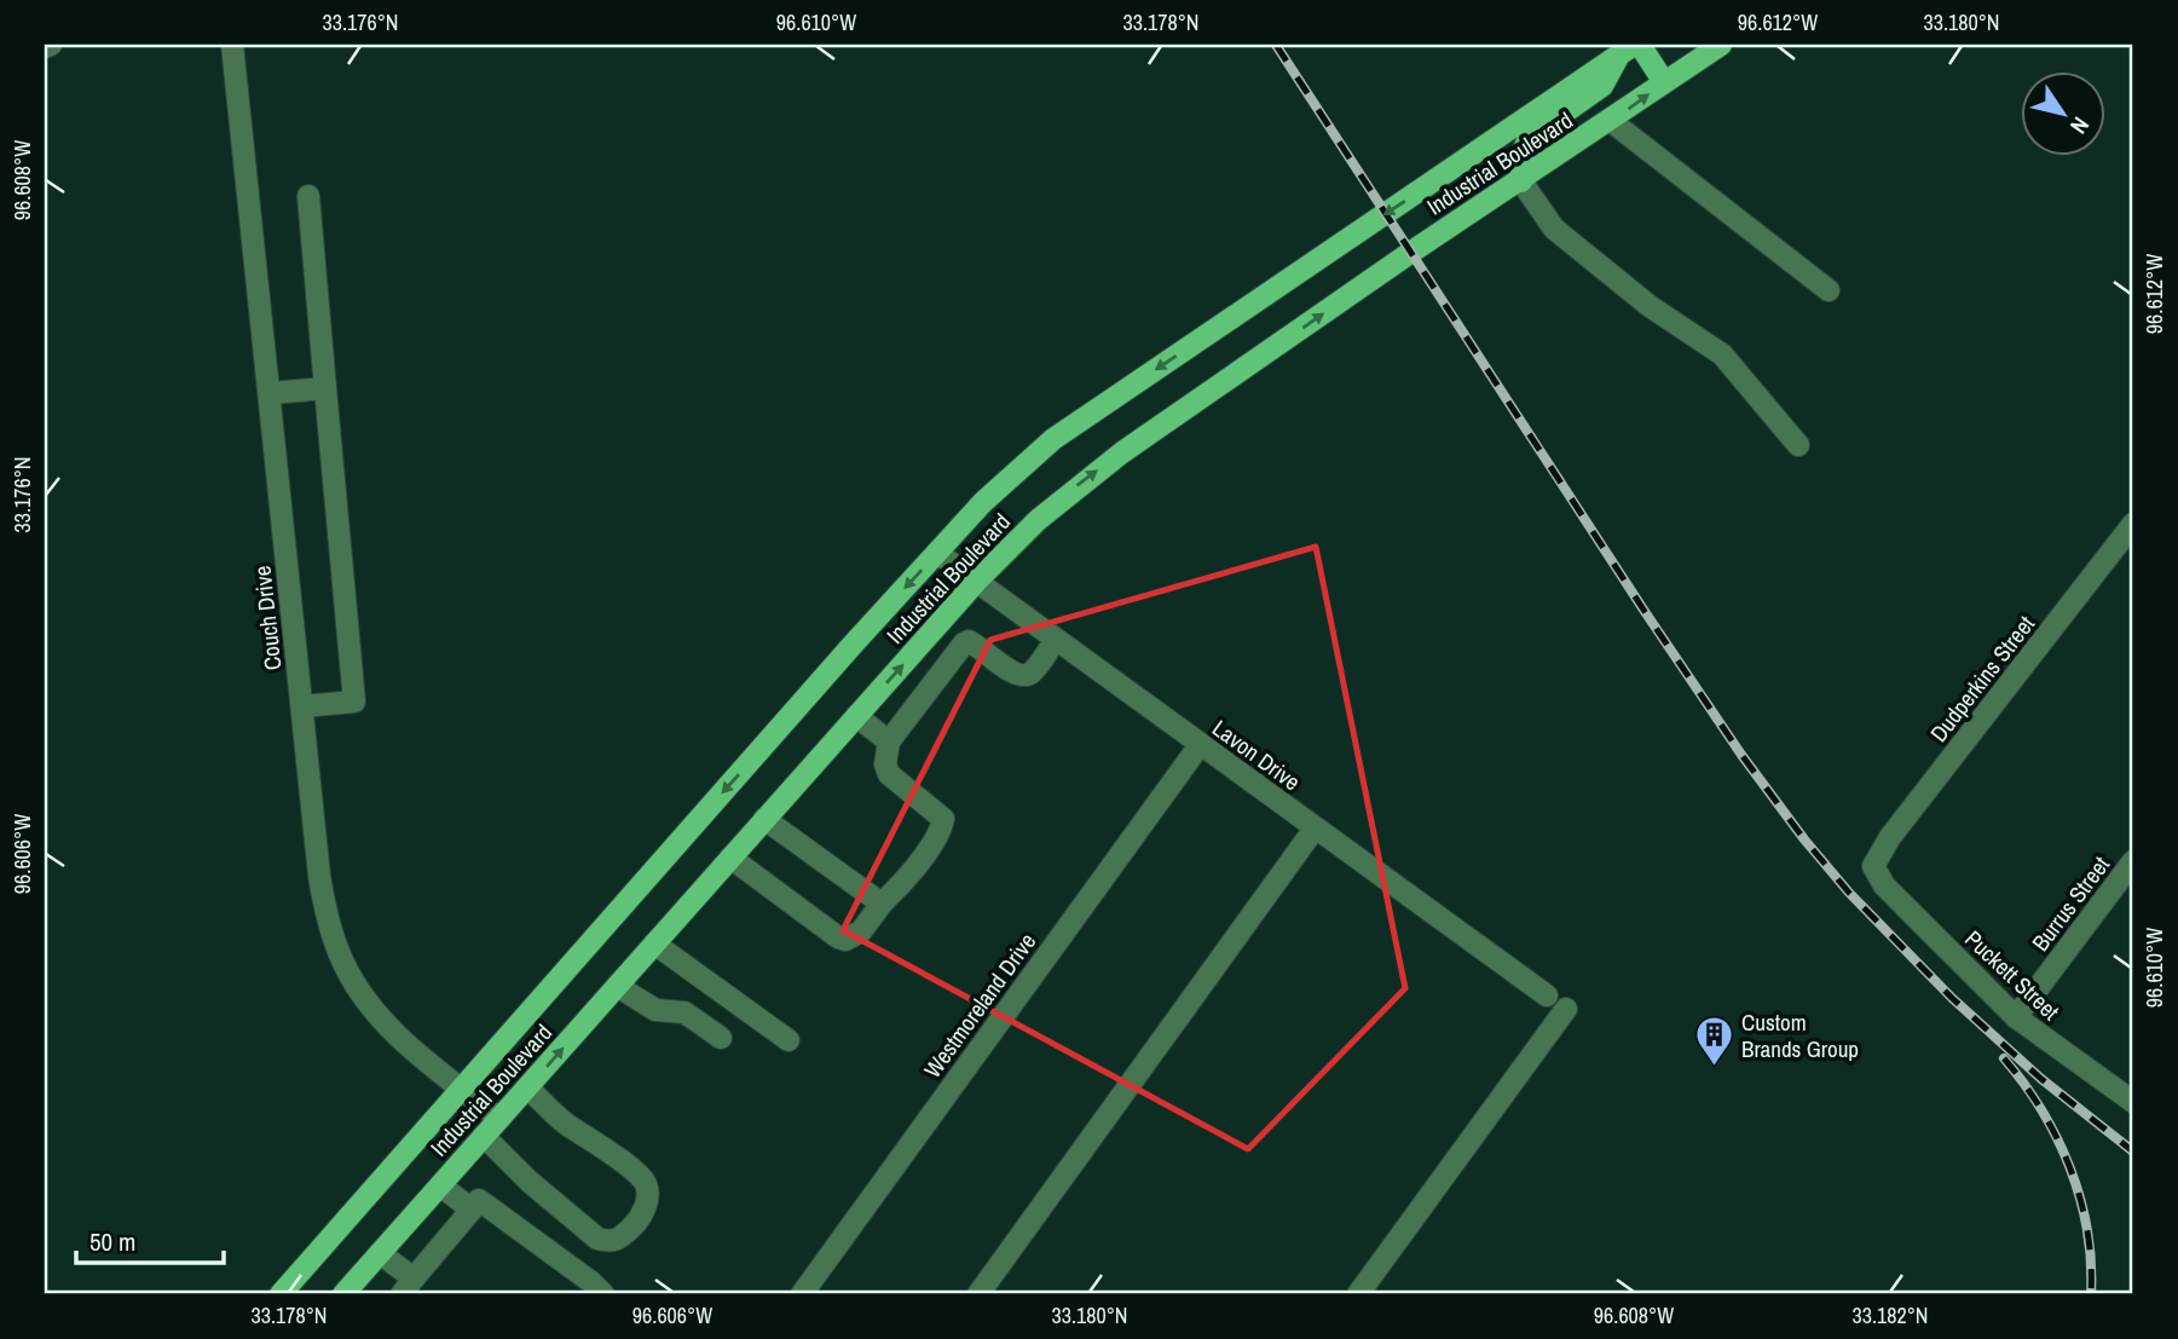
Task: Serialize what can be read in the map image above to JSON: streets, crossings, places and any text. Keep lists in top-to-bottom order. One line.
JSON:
{"streets":{"main road":["Industrial Boulevard"],"street":["Couch Drive","Dudperkins Street","Lavon Drive","Burrus Street","Puckett Street","Westmoreland Drive"]},"crossings":[["Industrial Boulevard","Couch Drive"],["Industrial Boulevard","Lavon Drive"],["Dudperkins Street","Puckett Street"],["Lavon Drive","Westmoreland Drive"],["Burrus Street","Puckett Street"]],"places":{"building":["Custom Brands Group"]},"scale_bar":"50 m","north":"bottom right","coordinates":["33.176°N","96.610°W","33.178°N","96.612°W","33.180°N","96.608°W","96.606°W","33.182°N"]}
